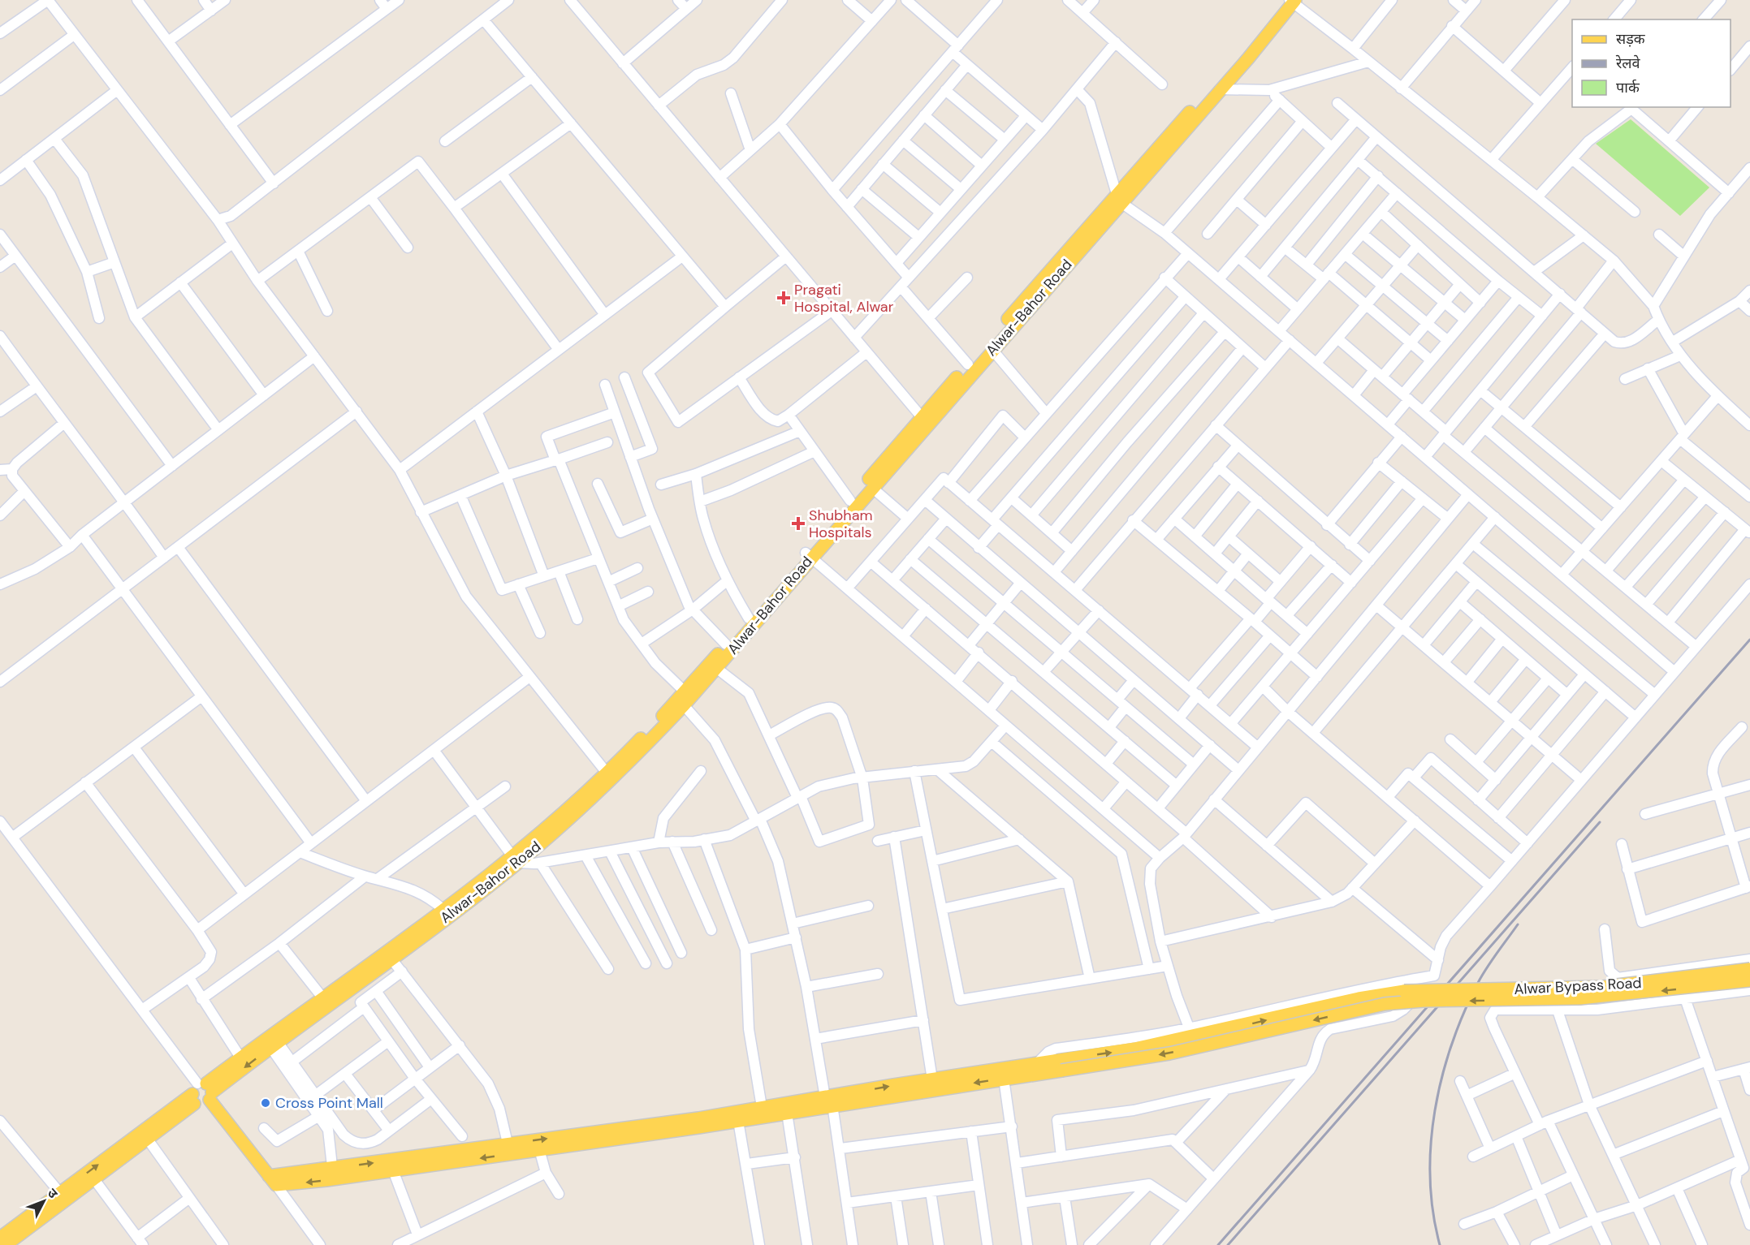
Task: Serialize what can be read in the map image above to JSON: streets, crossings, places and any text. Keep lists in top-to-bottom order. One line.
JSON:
{"streets":{"main road":["Alwar-Bahor Road","Alwar Bypass Road"]},"places":{"health":["Pragati Hospital, Alwar","Shubham Hospitals"],"other":["Cross Point Mall"]},"legend":["सड़क","रेलवे","पार्क"],"north":"top right"}
